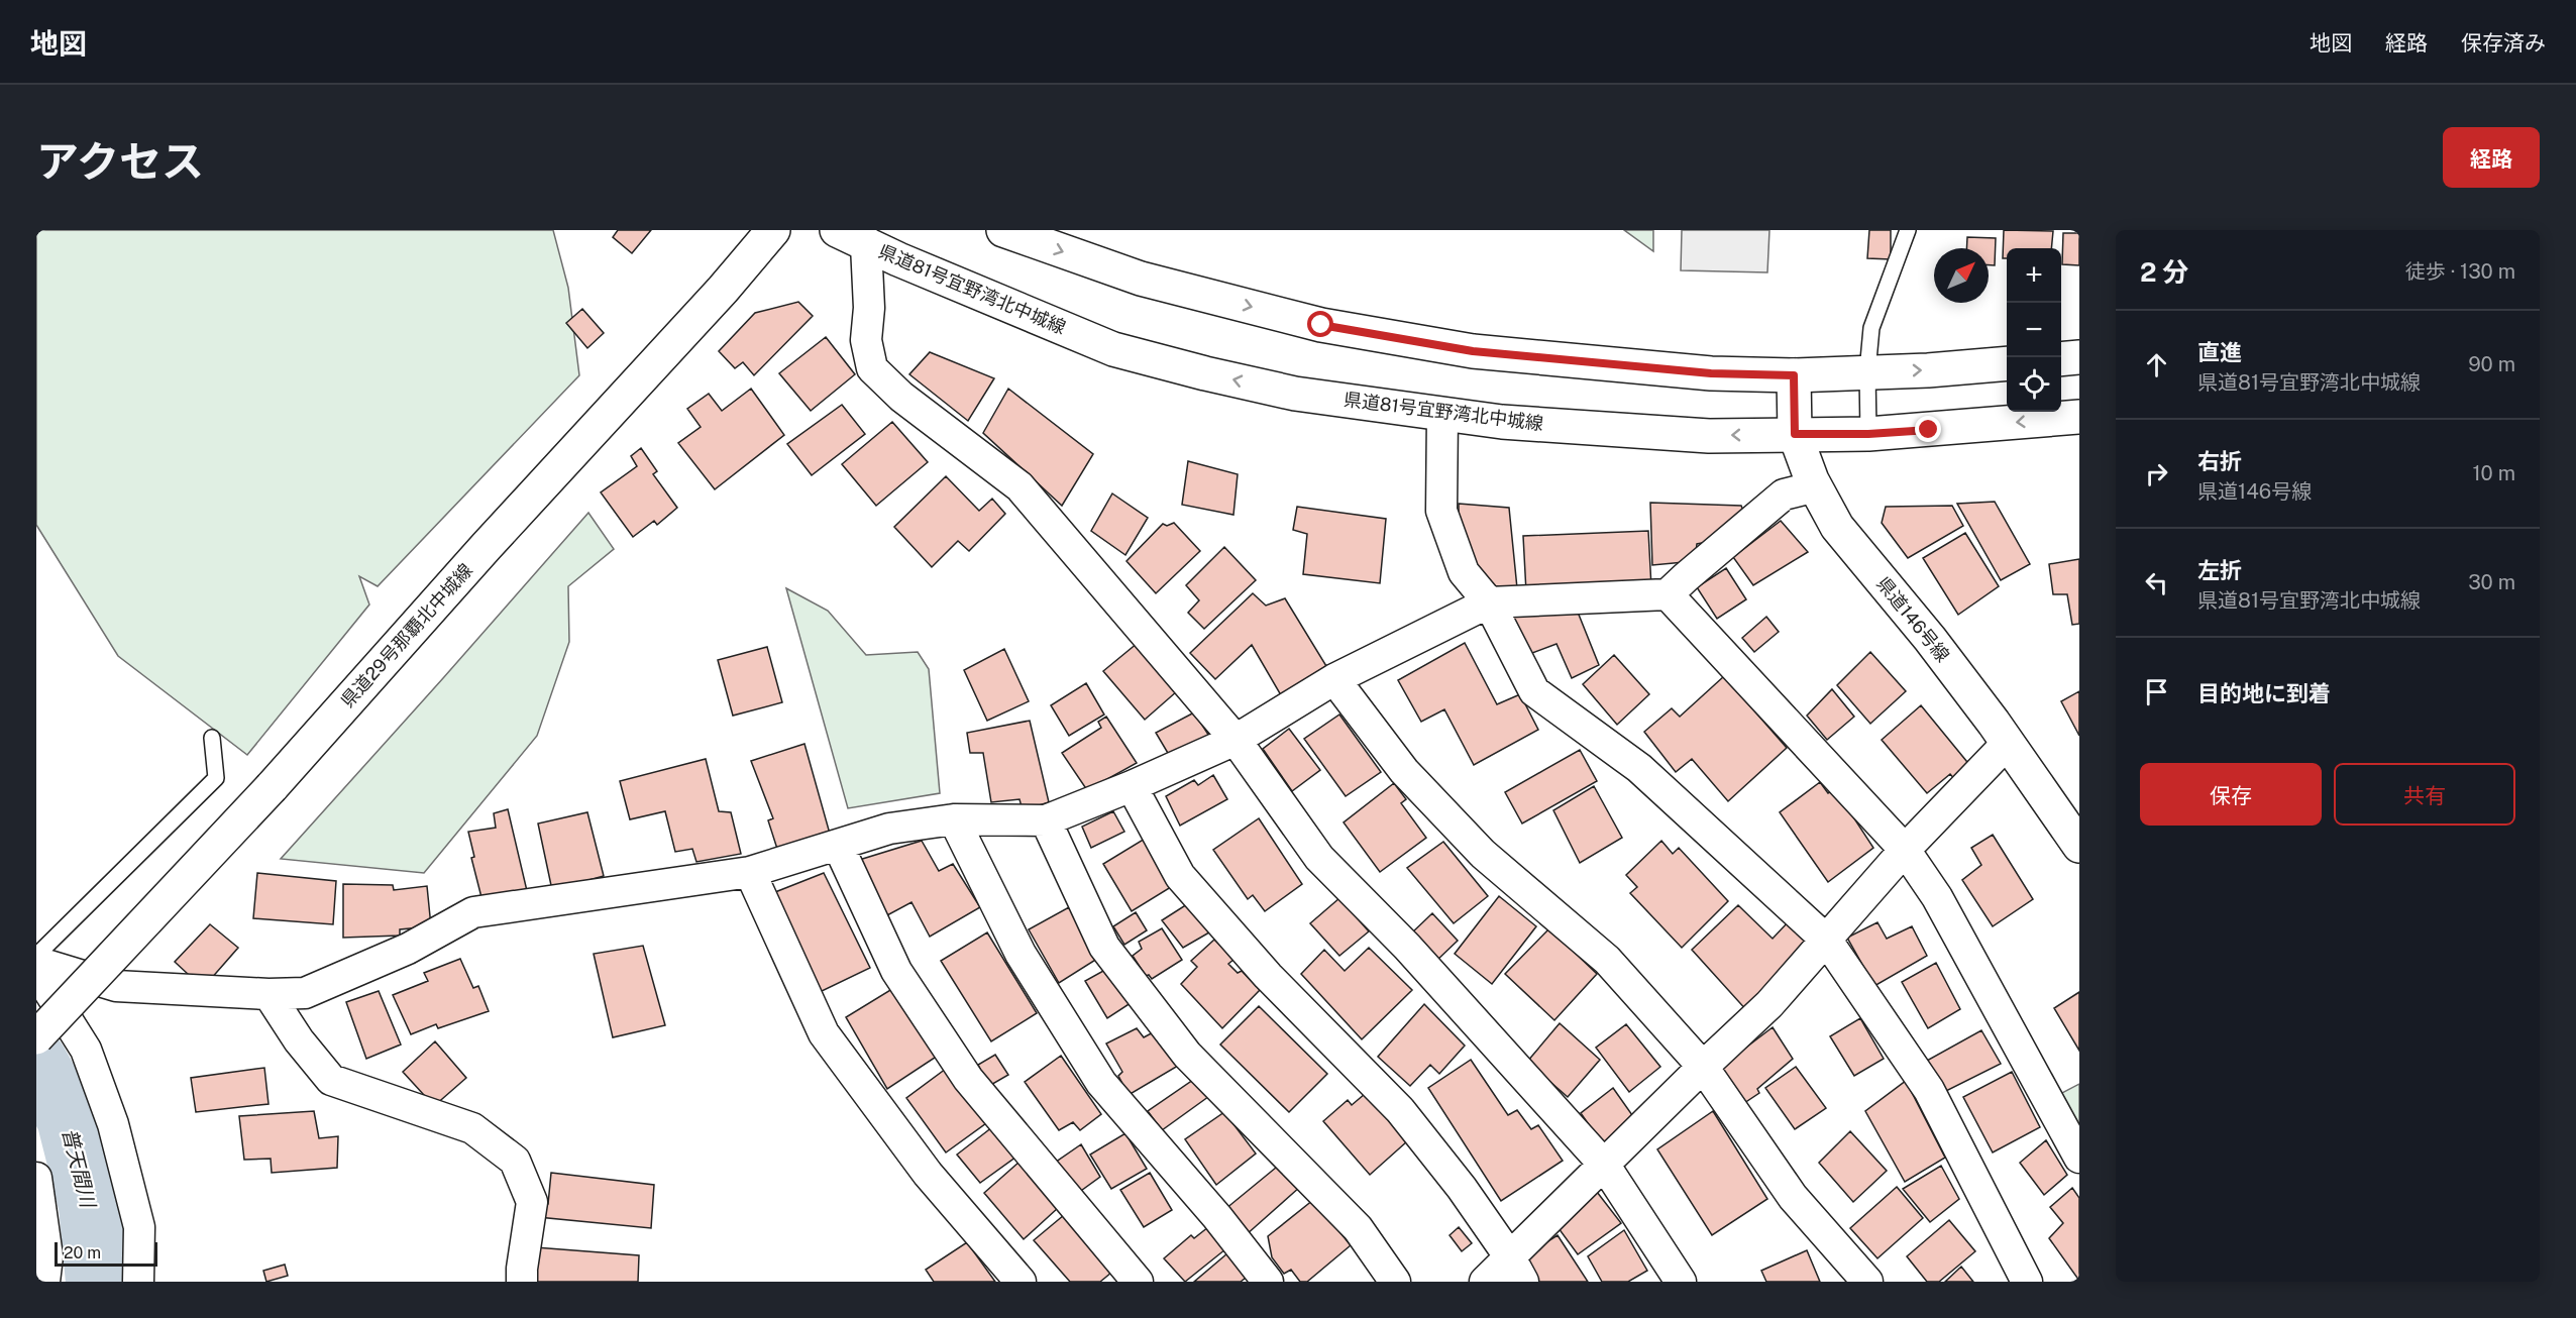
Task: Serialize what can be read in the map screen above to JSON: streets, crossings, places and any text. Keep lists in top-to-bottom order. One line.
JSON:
{"streets":{"main road":["県道81号宜野湾北中城線","県道146号線","県道29号那覇北中城線"]},"crossings":[["県道81号宜野湾北中城線","県道146号線"]],"water":["普天間川"],"scale_bar":"20 m","north":"top right","page":{"header":"地図","nav":["地図","経路","保存済み"],"title":"アクセス","buttons":["経路",["保存","共有"]],"heading":["2 分","徒歩 · 130 m"],"map_buttons":["+","−"],"list":[["直進","県道81号宜野湾北中城線","90 m"],["右折","県道146号線","10 m"],["左折","県道81号宜野湾北中城線","30 m"],"目的地に到着"],"scale":"20 m"}}
